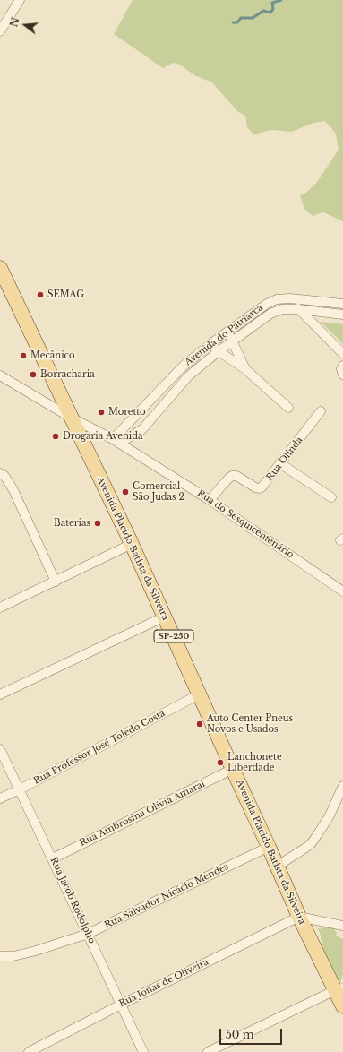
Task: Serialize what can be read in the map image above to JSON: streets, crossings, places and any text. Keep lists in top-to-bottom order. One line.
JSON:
{"streets":{"main road":["Avenida Placido Batista da Silveira","SP-250"],"street":["Avenida do Patriarca","Rua Olinda","Rua do Sesquicentenário","Rua Professor José Toledo Costa","Rua Ambrosina Olívia Amaral","Rua Salvador Nicácio Mendes","Rua Jacob Rodolpho","Rua Jonas de Oliveira"]},"crossings":[["Avenida do Patriarca","Rua do Sesquicentenário"],["Rua Olinda","Rua do Sesquicentenário"],["Rua do Sesquicentenário","Avenida Placido Batista da Silveira"],["Avenida Placido Batista da Silveira","Rua Professor José Toledo Costa"],["Avenida Placido Batista da Silveira","Rua Ambrosina Olívia Amaral"],["Avenida Placido Batista da Silveira","Rua Salvador Nicácio Mendes"],["Avenida Placido Batista da Silveira","Rua Jonas de Oliveira"],["Rua Professor José Toledo Costa","Rua Jacob Rodolpho"],["Rua Ambrosina Olívia Amaral","Rua Jacob Rodolpho"],["Rua Salvador Nicácio Mendes","Rua Jacob Rodolpho"],["Rua Jacob Rodolpho","Rua Jonas de Oliveira"]],"places":["SEMAG","Mecânico","Borracharia","Moretto","Drogaria Avenida","Comercial São Judas 2","Baterias","Auto Center Pneus Novos e Usados","Lanchonete Liberdade"],"scale_bar":"50 m","north":"left"}
